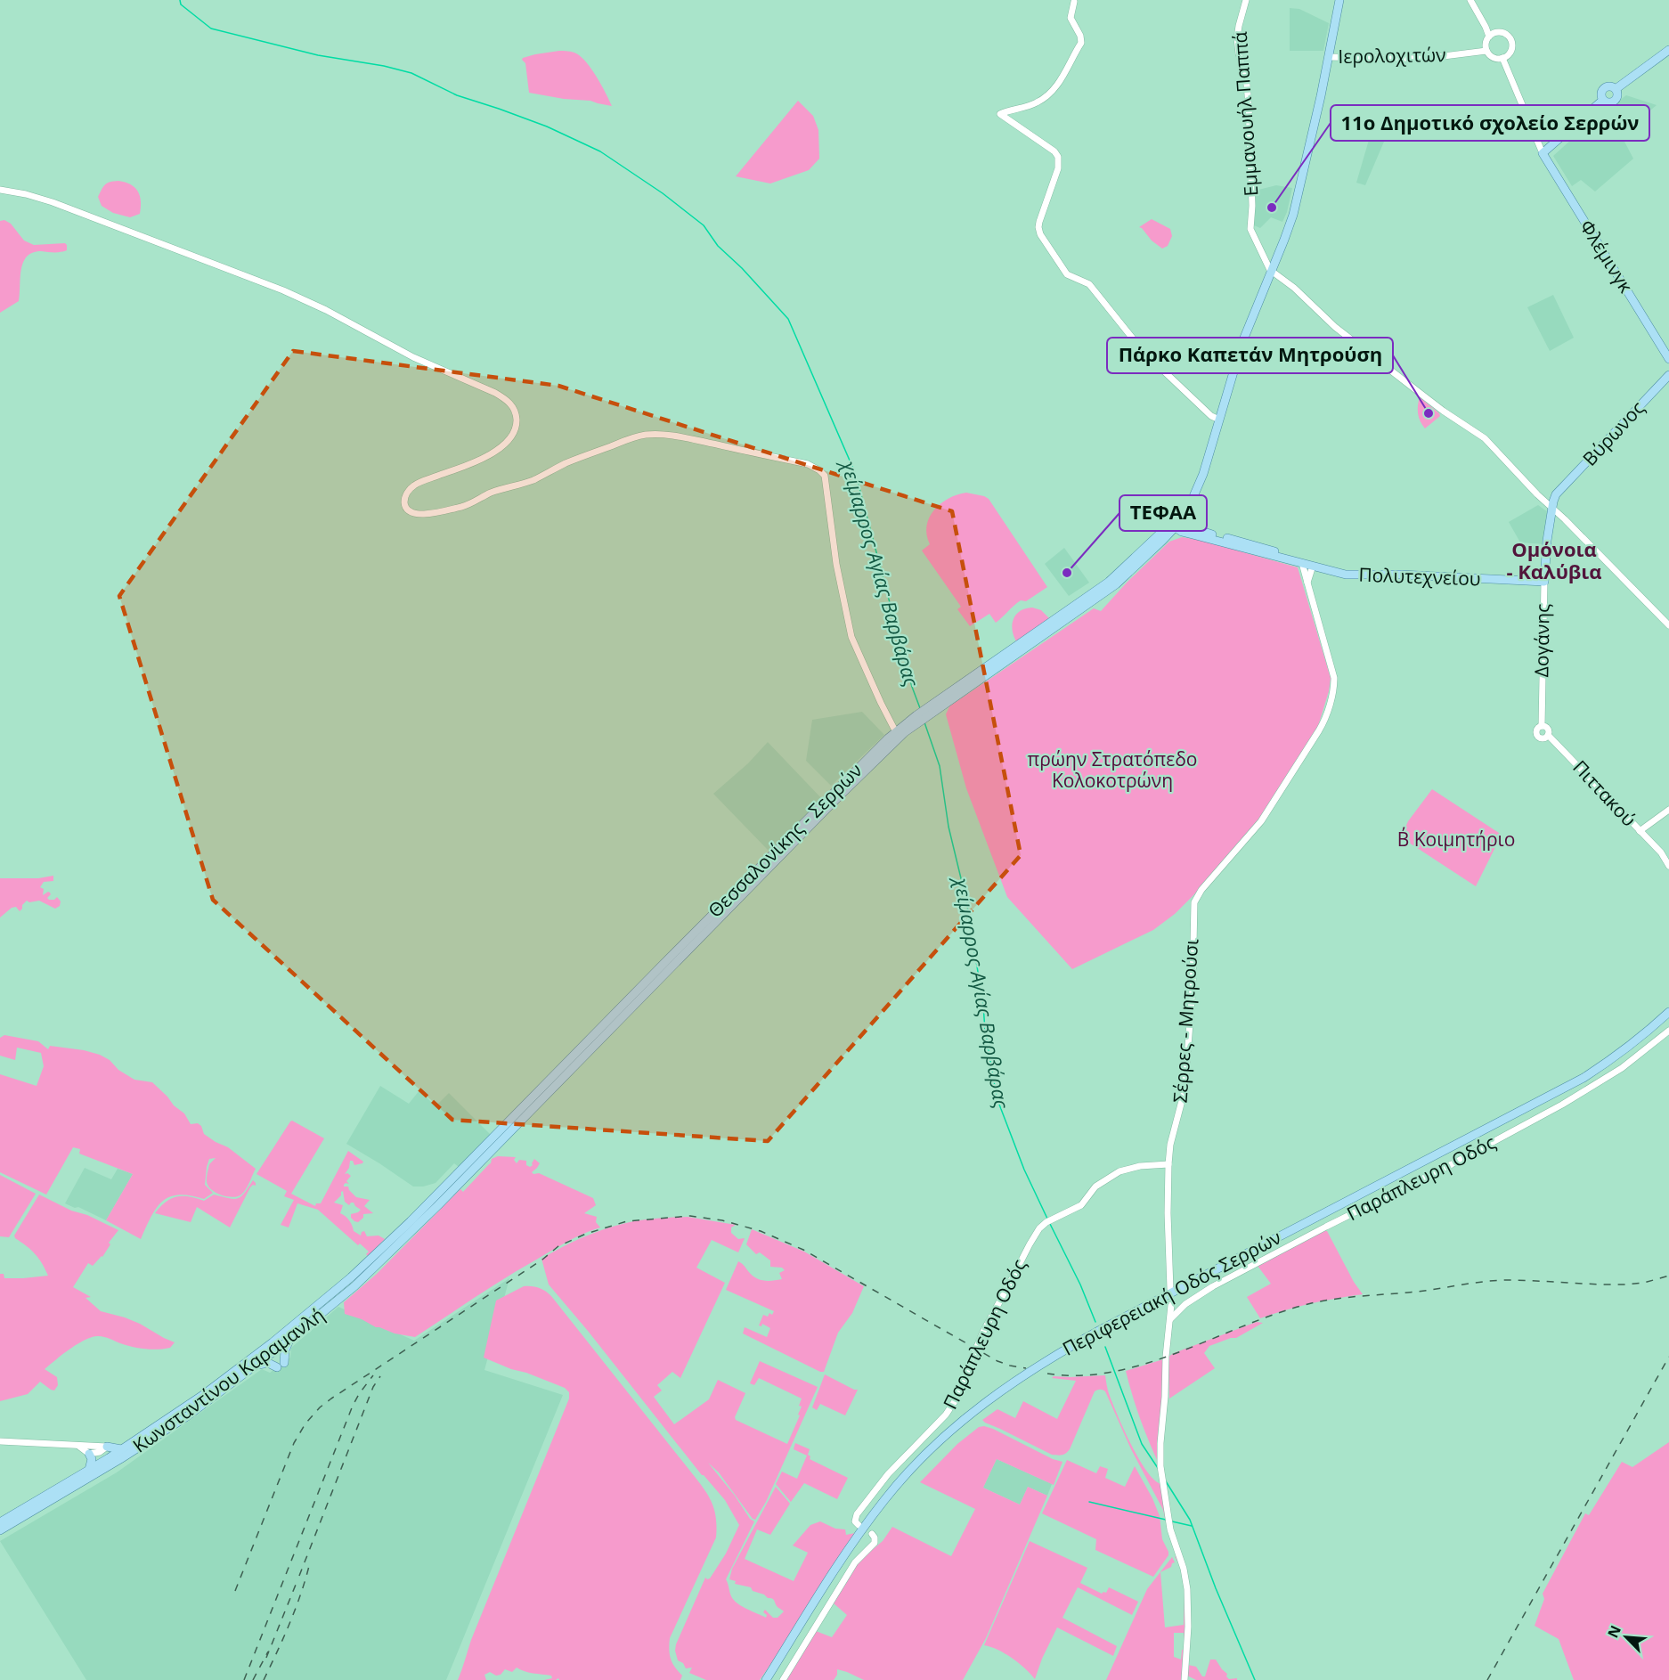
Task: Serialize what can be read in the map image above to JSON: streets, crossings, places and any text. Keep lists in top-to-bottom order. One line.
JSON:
{"streets":{"main road":["Φλέμινγκ","Βύρωνος","Πολυτεχνείου","Δογάνης","Θεσσαλονίκης - Σερρών","Περιφερειακή Οδός Σερρών","Κωνσταντίνου Καραμανλή"],"street":["Ιερολοχιτών","Εμμανουήλ Παππά","Πιττακού","Σέρρες - Μητρούσι","Παράπλευρη Οδός"]},"crossings":[["Βύρωνος","Δογάνης"],["Πολυτεχνείου","Δογάνης"],["Πολυτεχνείου","Θεσσαλονίκης - Σερρών"],["Πολυτεχνείου","Σέρρες - Μητρούσι"],["Δογάνης","Πιττακού"],["Θεσσαλονίκης - Σερρών","Κωνσταντίνου Καραμανλή"],["Σέρρες - Μητρούσι","Παράπλευρη Οδός"]],"districts":["Ομόνοια - Καλύβια"],"water":["χείμαρρος Αγίας Βαρβάρας"],"parks":["πρώην Στρατόπεδο Κολοκοτρώνη","Β΄ Κοιμητήριο"],"places":["11ο Δημοτικό σχολείο Σερρών","Πάρκο Καπετάν Μητρούση","ΤΕΦΑΑ"],"north":"top left"}
